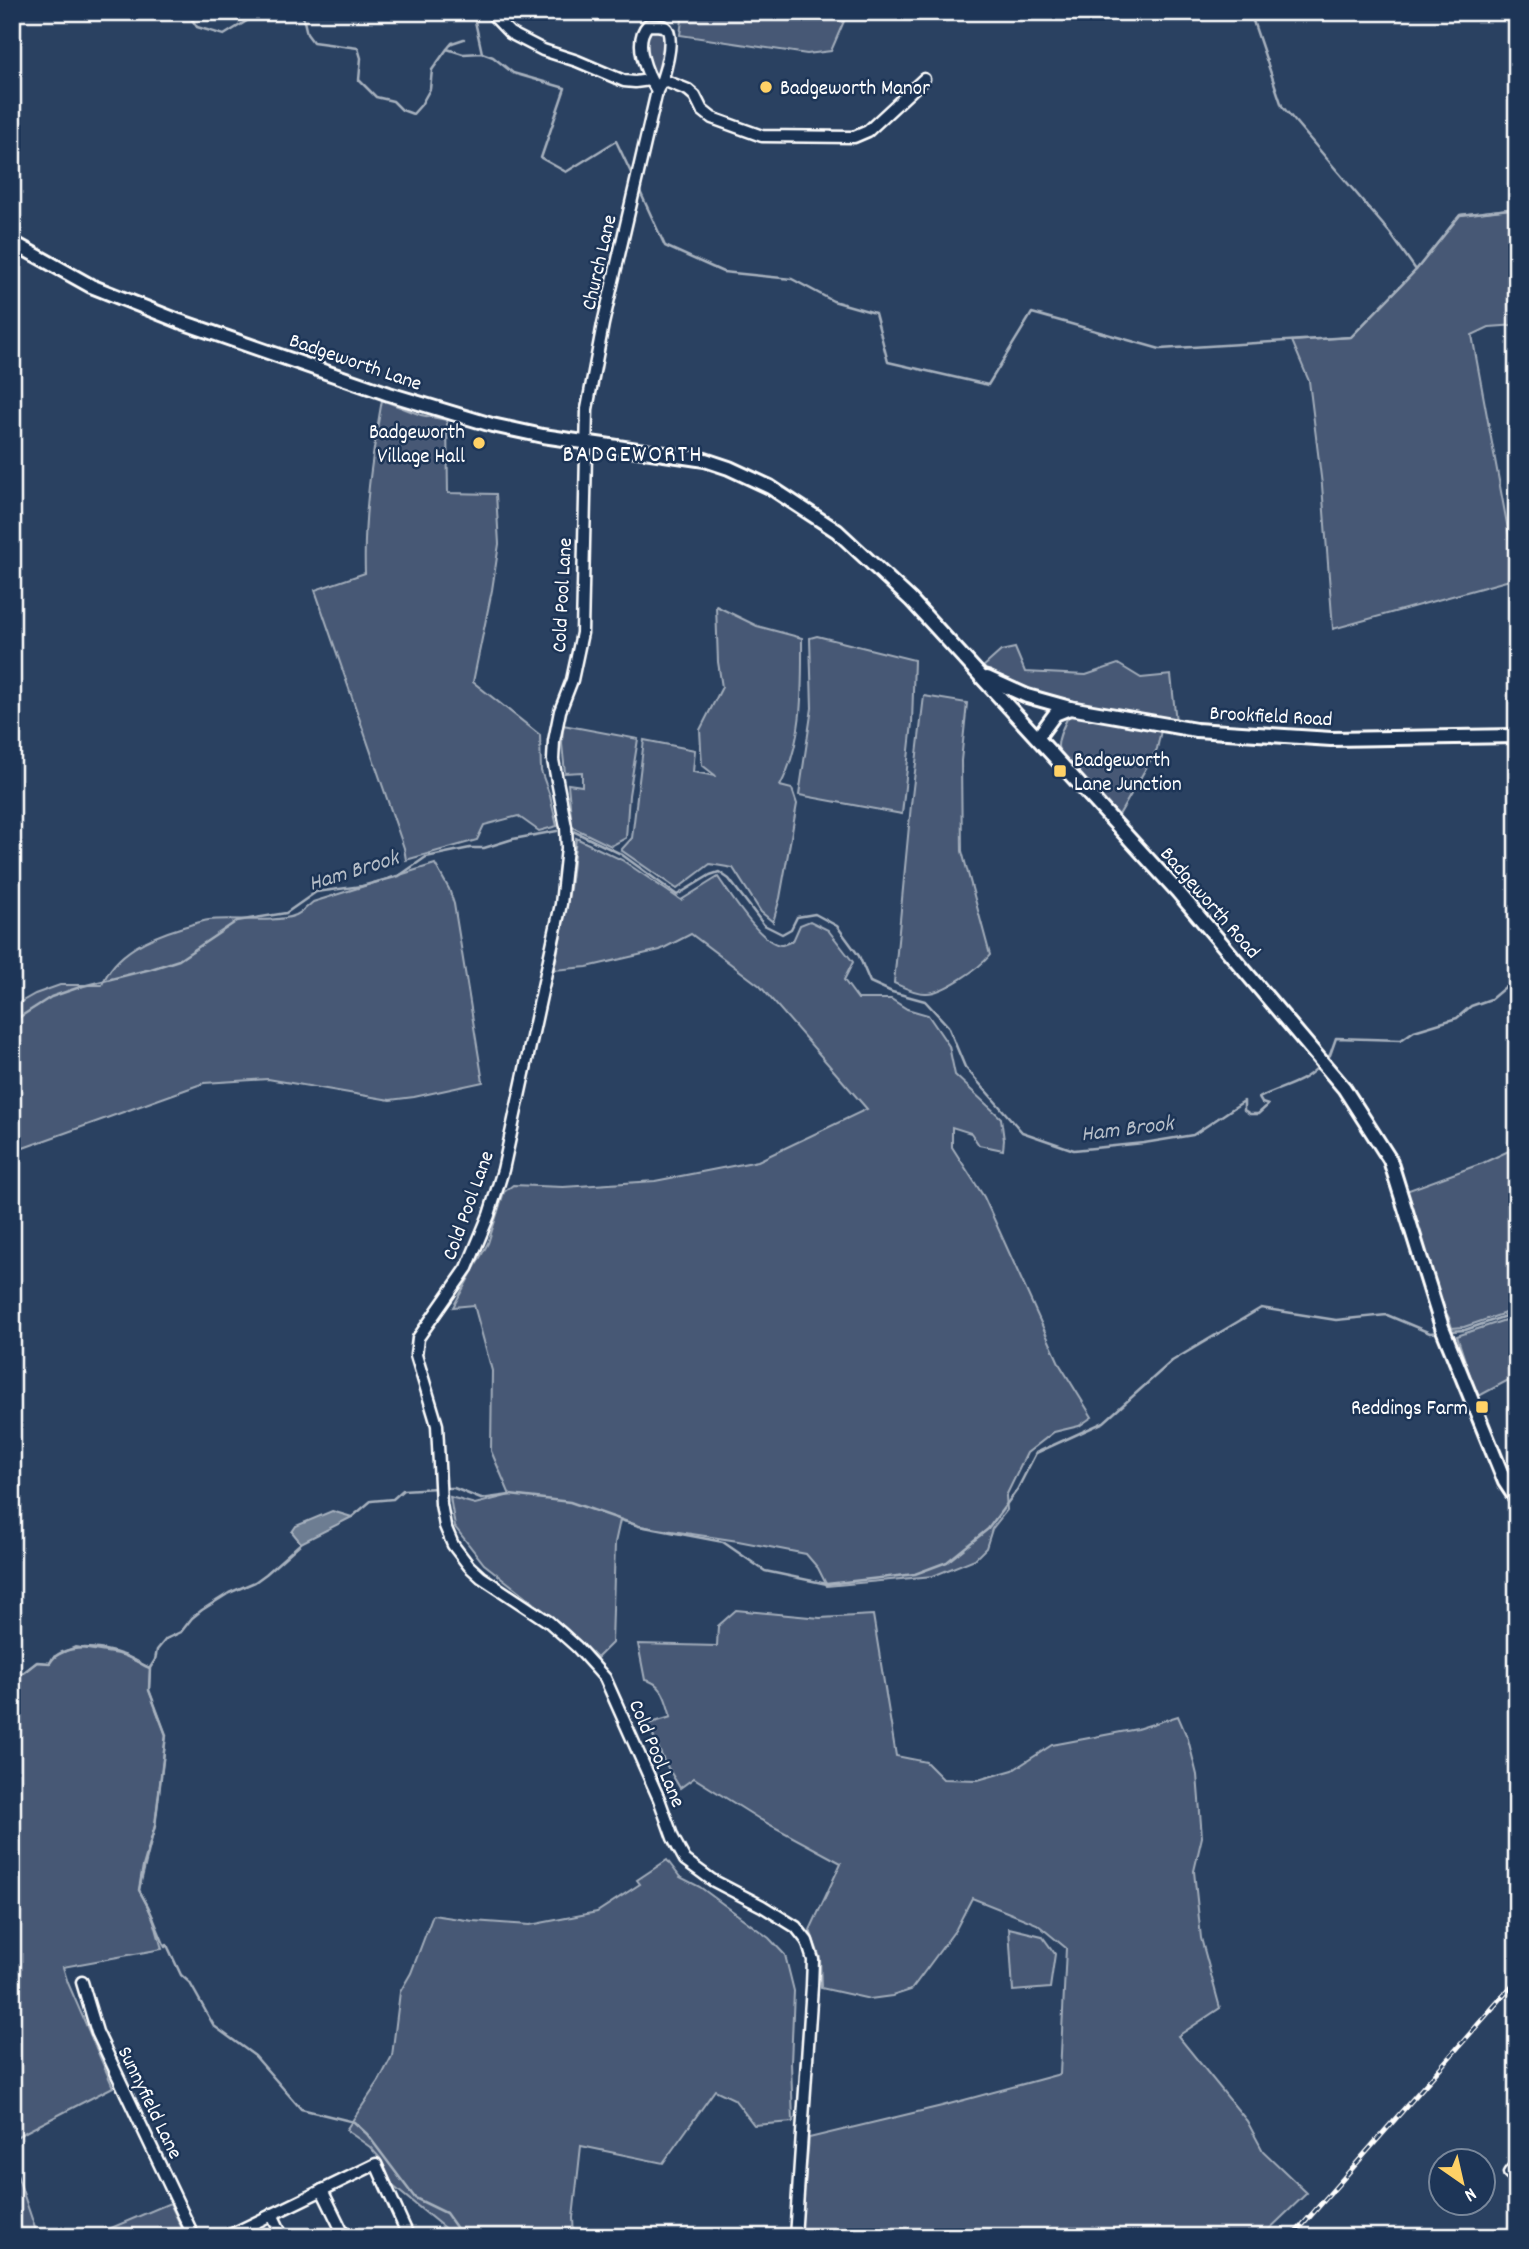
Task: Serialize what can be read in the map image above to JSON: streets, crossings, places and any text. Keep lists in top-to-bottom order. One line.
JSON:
{"streets":{"street":["Church Lane","Badgeworth Lane","Cold Pool Lane","Brookfield Road","Badgeworth Road","Sunnyfield Lane"]},"crossings":[["Church Lane","Badgeworth Lane"],["Church Lane","Cold Pool Lane"],["Badgeworth Lane","Cold Pool Lane"],["Badgeworth Lane","Badgeworth Road"],["Brookfield Road","Badgeworth Road"]],"districts":["BADGEWORTH"],"water":["Ham Brook"],"places":{"other":["Badgeworth Manor","Badgeworth Village Hall"],"transit":["Badgeworth Lane Junction","Reddings Farm"]},"north":"bottom right"}
